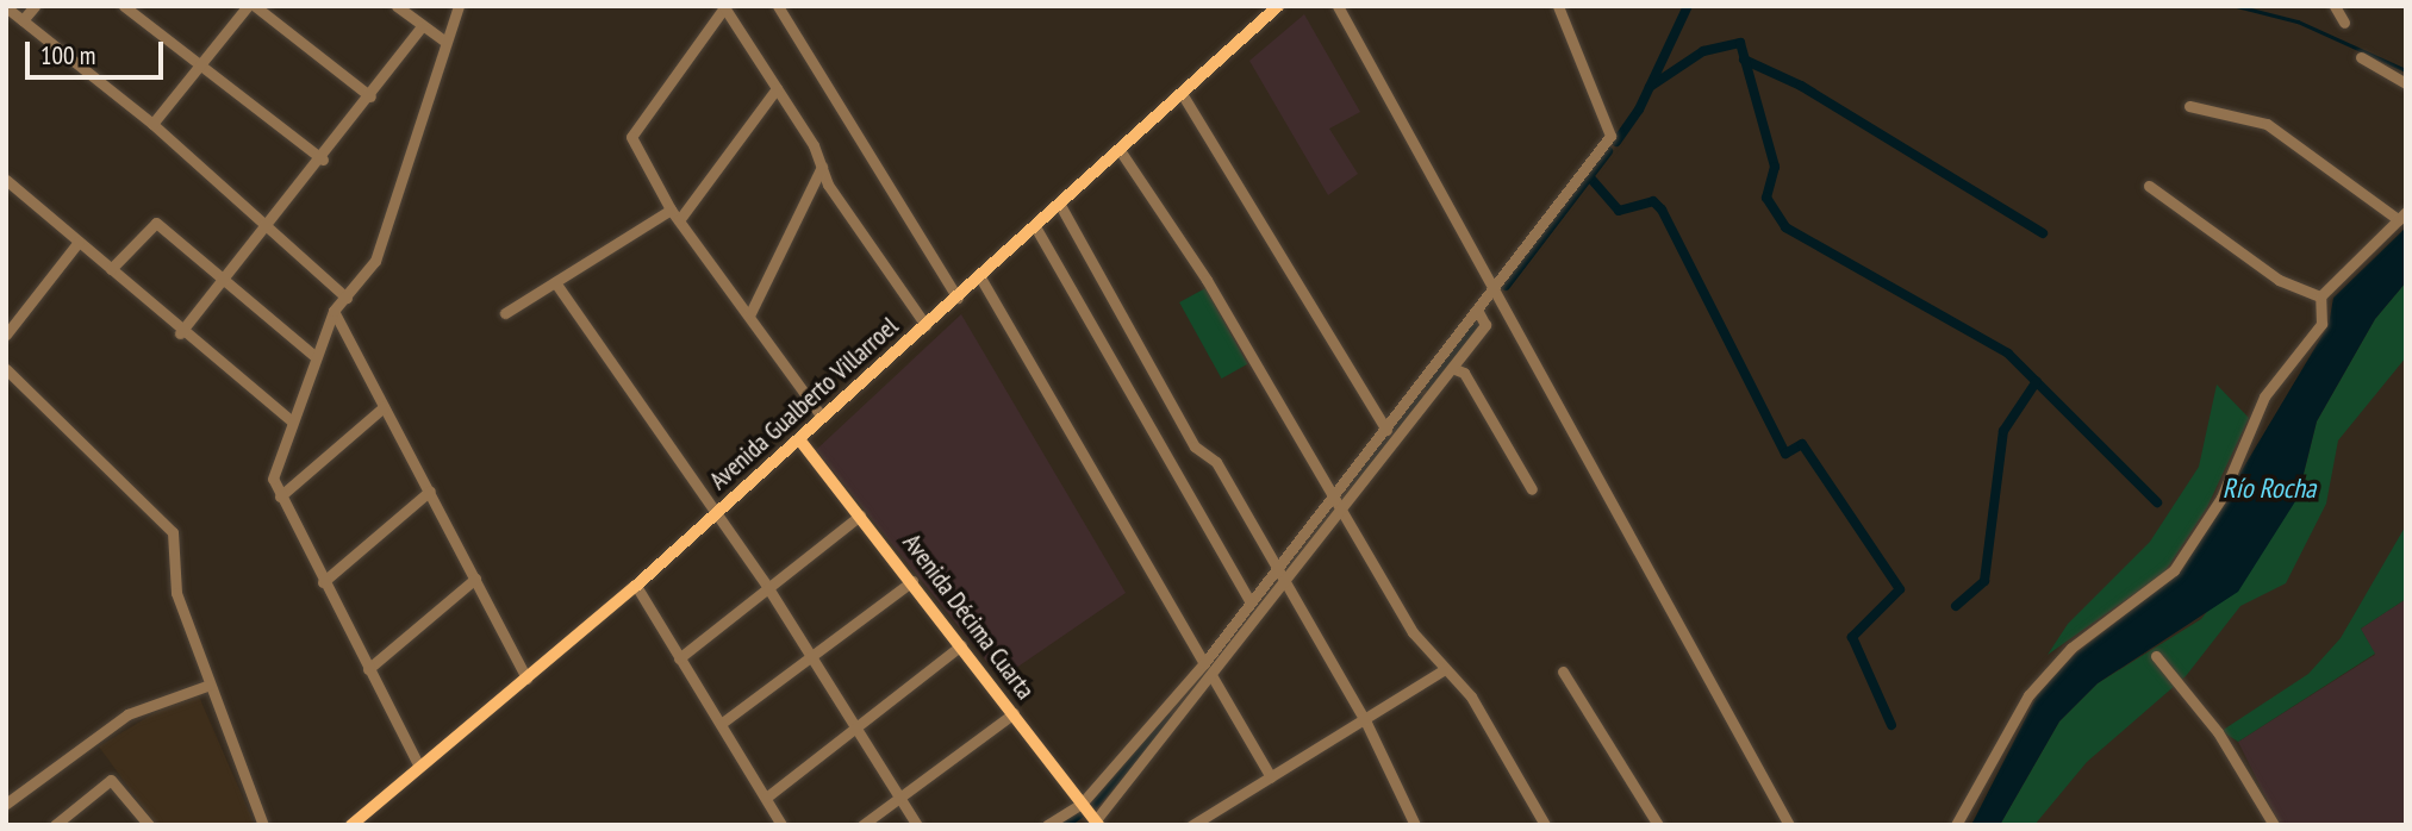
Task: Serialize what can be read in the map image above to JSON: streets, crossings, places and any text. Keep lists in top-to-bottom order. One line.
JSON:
{"streets":{"main road":["Avenida Gualberto Villarroel","Avenida Décima Cuarta"]},"crossings":[["Avenida Gualberto Villarroel","Avenida Décima Cuarta"]],"water":["Río Rocha"],"scale_bar":"100 m"}
